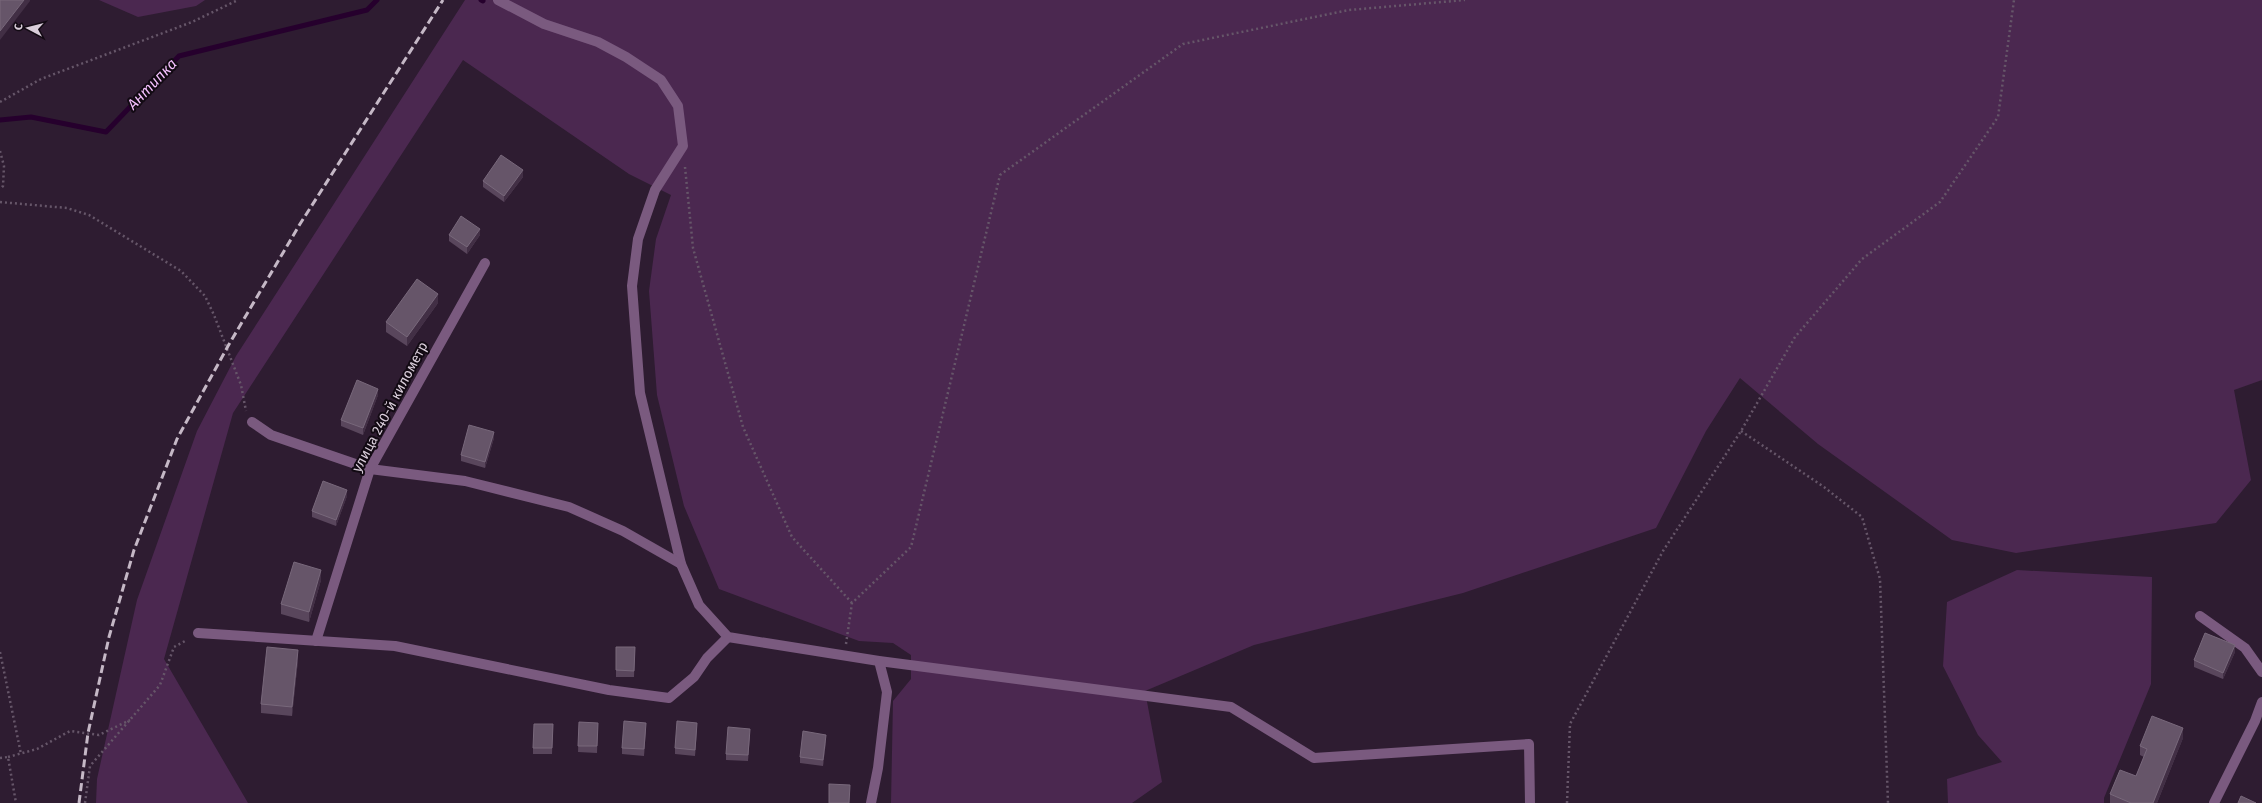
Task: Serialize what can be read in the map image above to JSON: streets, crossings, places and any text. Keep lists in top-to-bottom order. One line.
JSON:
{"streets":{"street":["улица 240-й километр"]},"water":["Антипка"],"north":"left"}
